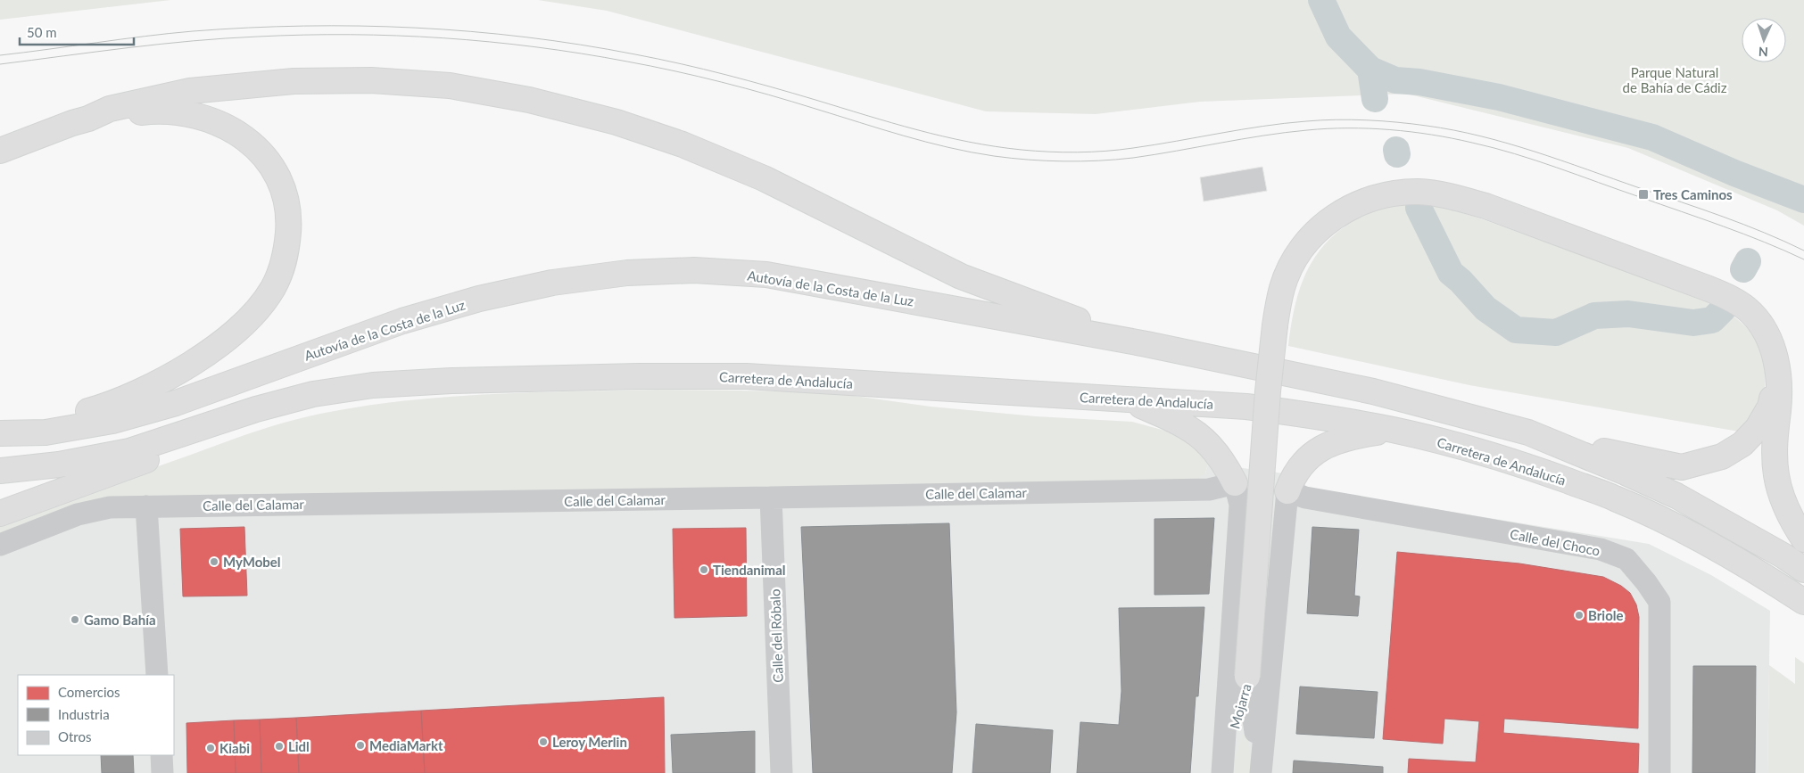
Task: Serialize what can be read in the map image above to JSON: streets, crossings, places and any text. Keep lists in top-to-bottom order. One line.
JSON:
{"streets":{"highway":["Autovía de la Costa de la Luz","Carretera de Andalucía"],"street":["Calle del Calamar","Calle del Choco","Calle del Róbalo","Mojarra"]},"crossings":[["Calle del Calamar","Calle del Róbalo"]],"parks":["Parque Natural de Bahía de Cádiz"],"places":{"transit":["Tres Caminos"],"other":["MyMobel","Tiendanimal","Briole","Gamo Bahía","Leroy Merlin","MediaMarkt","Lidl","Kiabi"]},"legend":["Comercios","Industria","Otros"],"scale_bar":"50 m","north":"bottom"}
